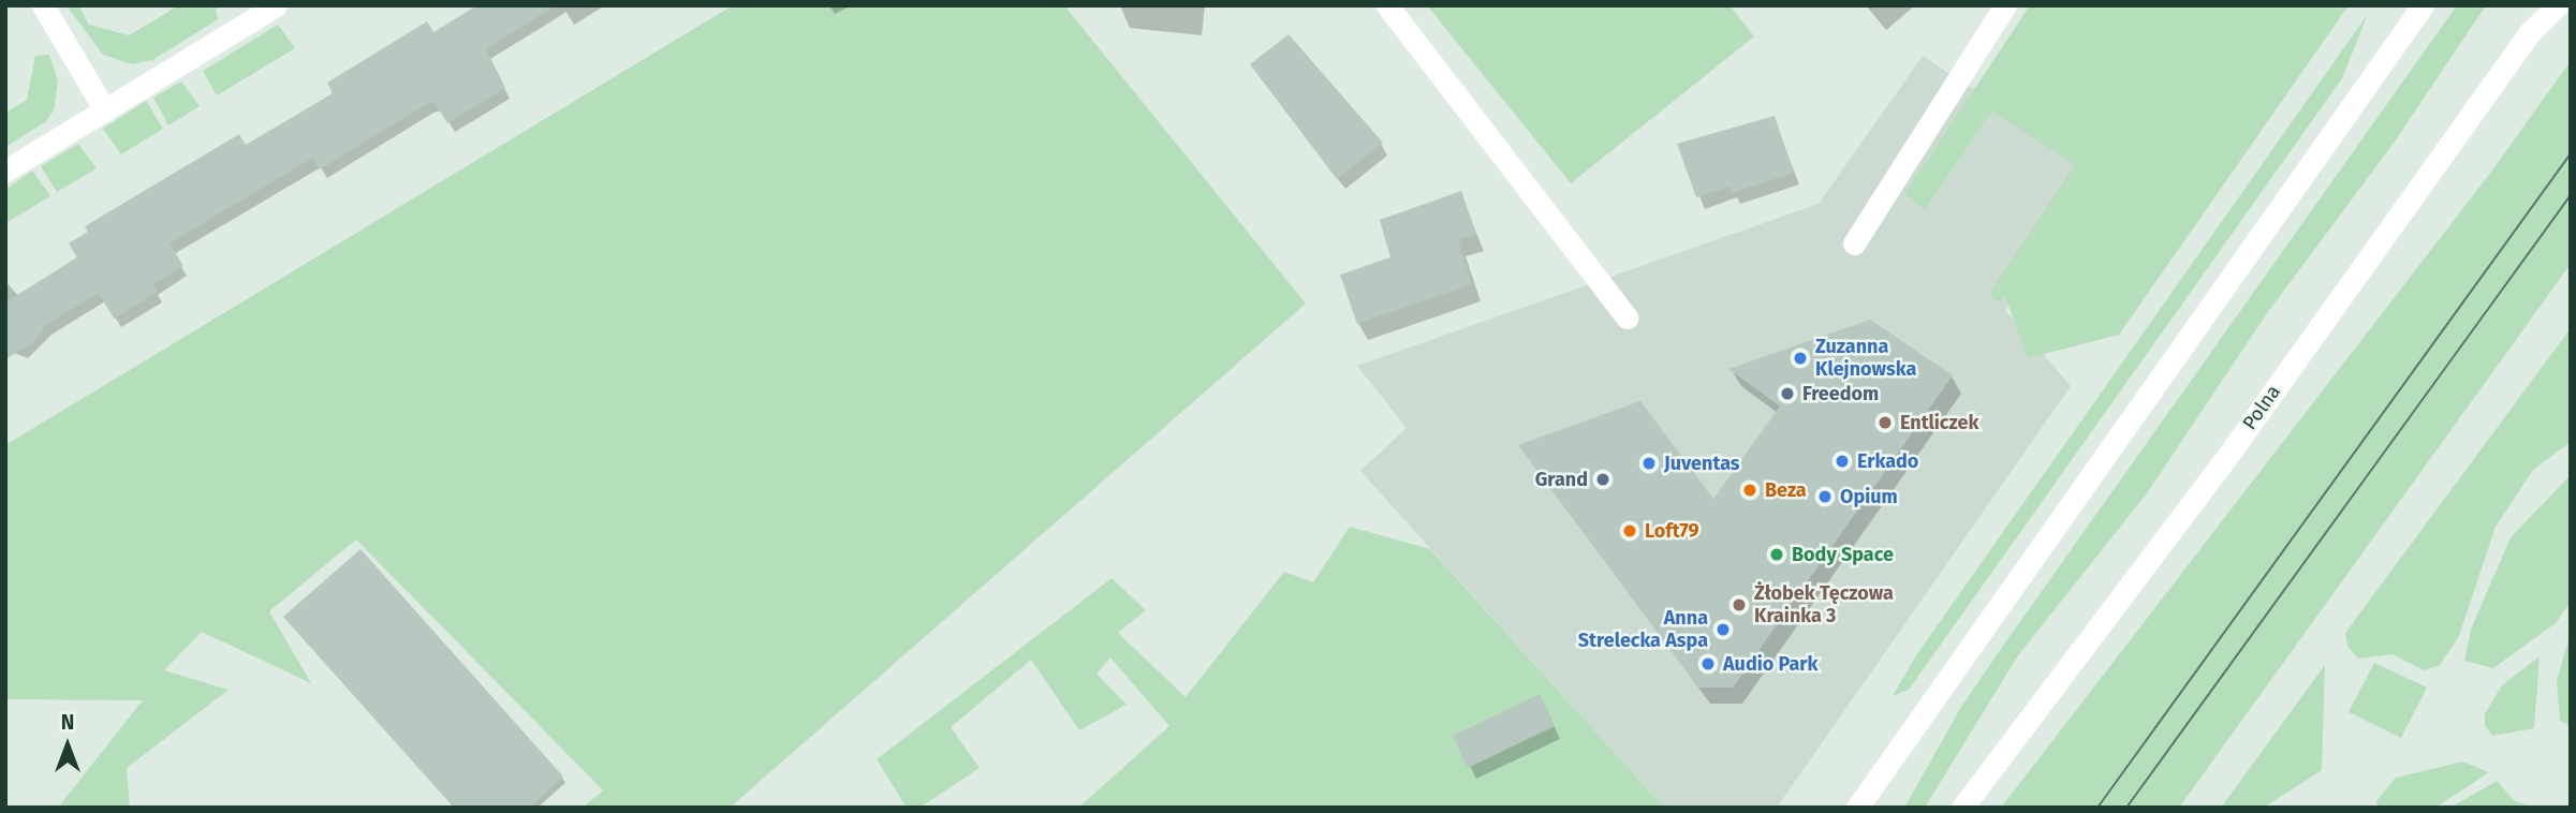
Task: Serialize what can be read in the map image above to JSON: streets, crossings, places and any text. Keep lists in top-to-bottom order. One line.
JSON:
{"streets":{"street":["Polna"]},"places":["Zuzanna Klejnowska","Freedom","Entliczek","Erkado","Juventas","Grand","Beza","Opium","Loft79","Body Space","Żłobek Tęczowa Krainka 3","Anna Strelecka Aspa","Audio Park"],"north":"top"}
